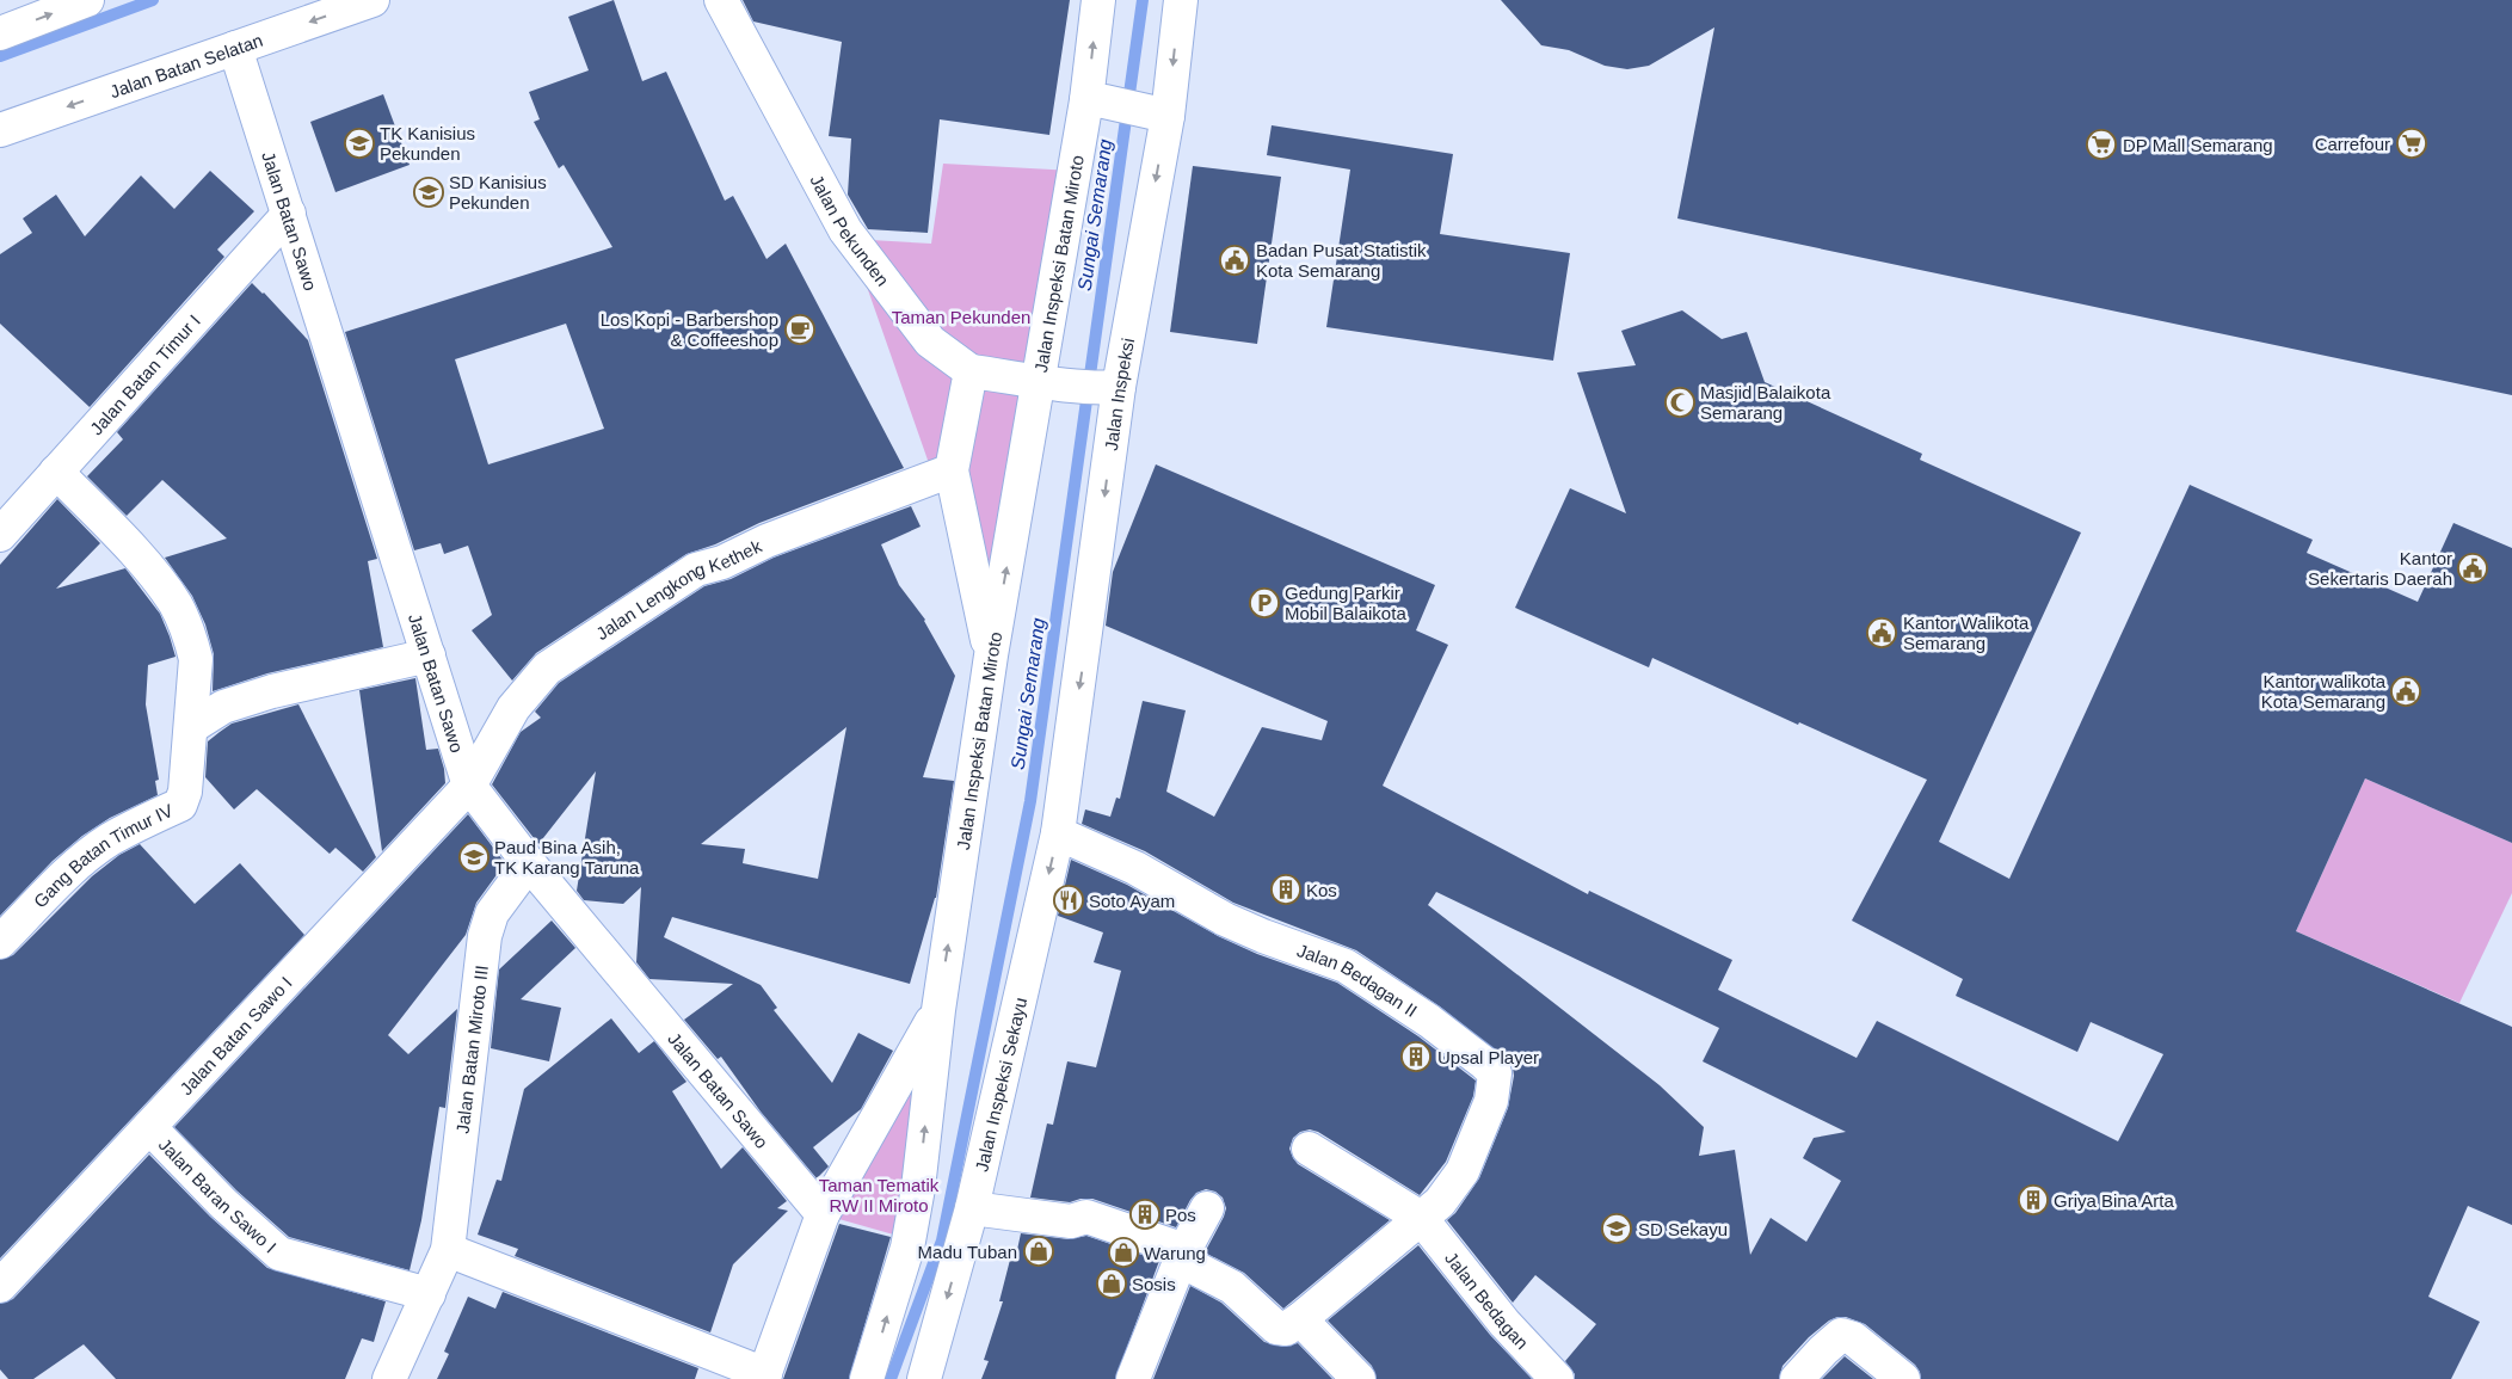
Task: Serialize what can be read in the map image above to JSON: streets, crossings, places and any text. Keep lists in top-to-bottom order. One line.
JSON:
{"streets":{"street":["Jalan Batan Selatan","Jalan Batan Sawo","Jalan Pekunden","Jalan Inspeksi Batan Miroto","Jalan Batan Timur I","Jalan Inspeksi","Jalan Lengkong Kethek","Gang Batan Timur IV","Jalan Bedagan II","Jalan Batan Sawo I","Jalan Batan Miroto III","Jalan Inspeksi Sekayu","Jalan Baran Sawo I","Jalan Bedagan"]},"crossings":[["Jalan Batan Selatan","Jalan Batan Sawo"],["Jalan Batan Sawo","Jalan Batan Timur I"],["Jalan Batan Sawo","Jalan Lengkong Kethek"],["Jalan Batan Sawo","Jalan Batan Sawo I"],["Jalan Batan Sawo","Jalan Batan Miroto III"],["Jalan Batan Timur I","Gang Batan Timur IV"],["Jalan Inspeksi","Jalan Inspeksi Sekayu"],["Jalan Lengkong Kethek","Jalan Batan Sawo I"],["Jalan Bedagan II","Jalan Inspeksi Sekayu"],["Jalan Bedagan II","Jalan Bedagan"],["Jalan Batan Sawo I","Jalan Baran Sawo I"],["Jalan Batan Miroto III","Jalan Baran Sawo I"]],"one_way":["Jalan Batan Selatan"],"water":["Sungai Semarang"],"parks":["Taman Pekunden","Taman Tematik RW II Miroto"],"places":{"school or university":["TK Kanisius Pekunden","SD Kanisius Pekunden","Paud Bina Asih, TK Karang Taruna","SD Sekayu"],"supermarket":["Carrefour","DP Mall Semarang"],"public building":["Badan Pusat Statistik Kota Semarang","Kantor Sekertaris Daerah","Kantor Walikota Semarang","Kantor walikota Kota Semarang"],"cafe":["Los Kopi - Barbershop & Coffeeshop"],"mosque":["Masjid Balaikota Semarang"],"parking":["Gedung Parkir Mobil Balaikota"],"building":["Kos","Upsal Player","Griya Bina Arta","Pos"],"restaurant":["Soto Ayam"],"shop":["Madu Tuban","Warung","Sosis"]}}
